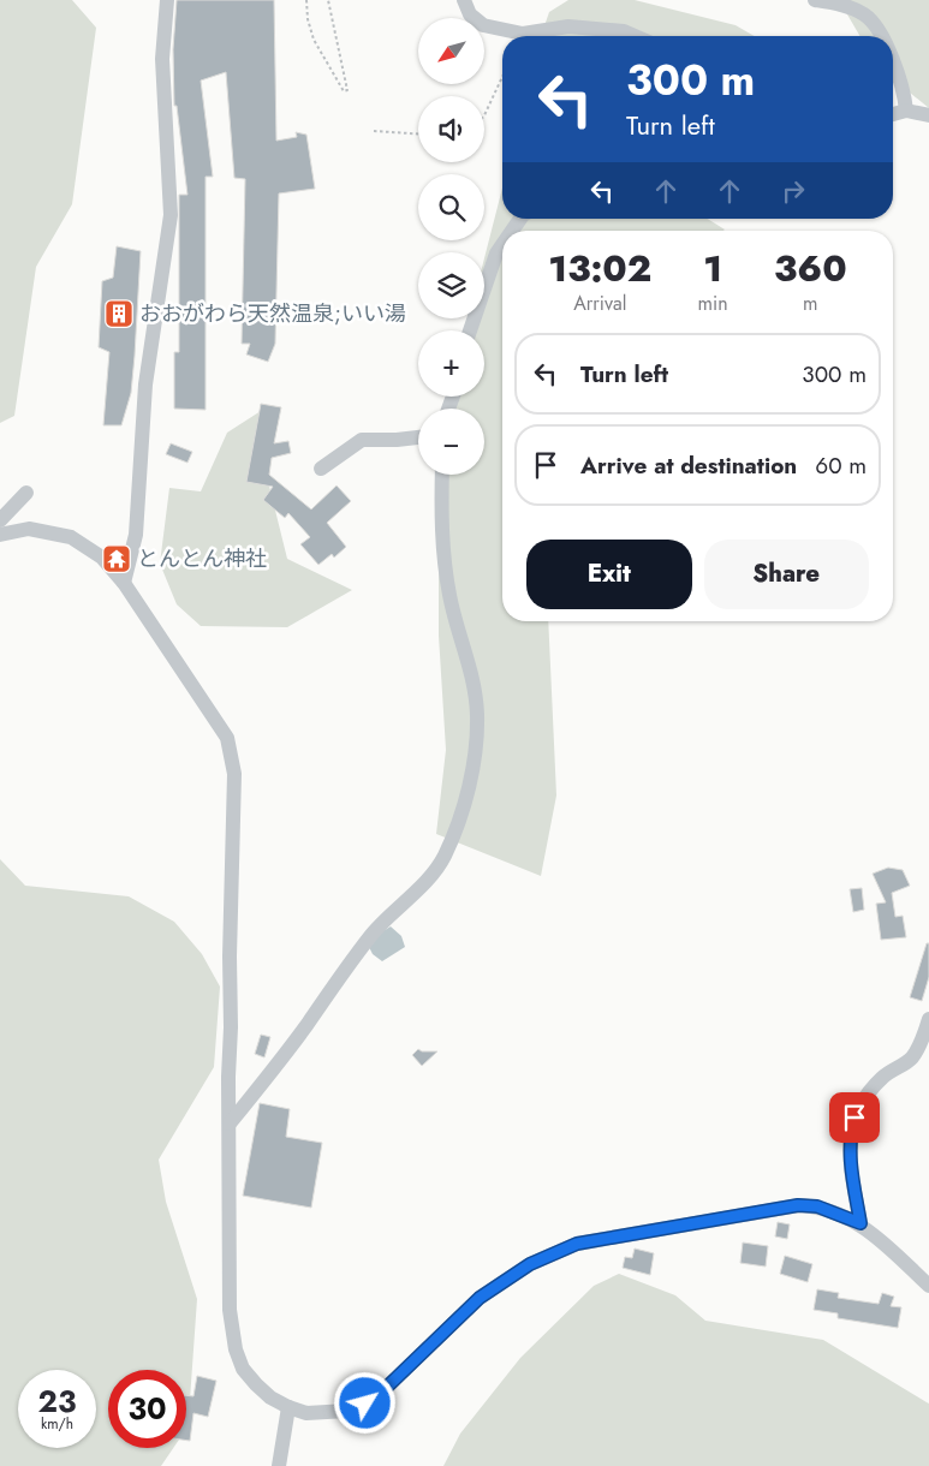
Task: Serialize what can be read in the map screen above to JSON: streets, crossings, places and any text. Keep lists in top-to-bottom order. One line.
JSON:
{"places":{"building":["おおがわら天然温泉;いい湯"],"temple":["とんとん神社"]},"north":"bottom left","page":{"map_buttons":["+","−"],"turn":["300 m","Turn left"],"eta":["13:02","Arrival","1","min","360","m"],"list":[{"name":"Turn left","value":"300 m"},{"name":"Arrive at destination","value":"60 m"}],"buttons":["Exit","Share"],"speed":"23 km/h","limit":"30"}}
